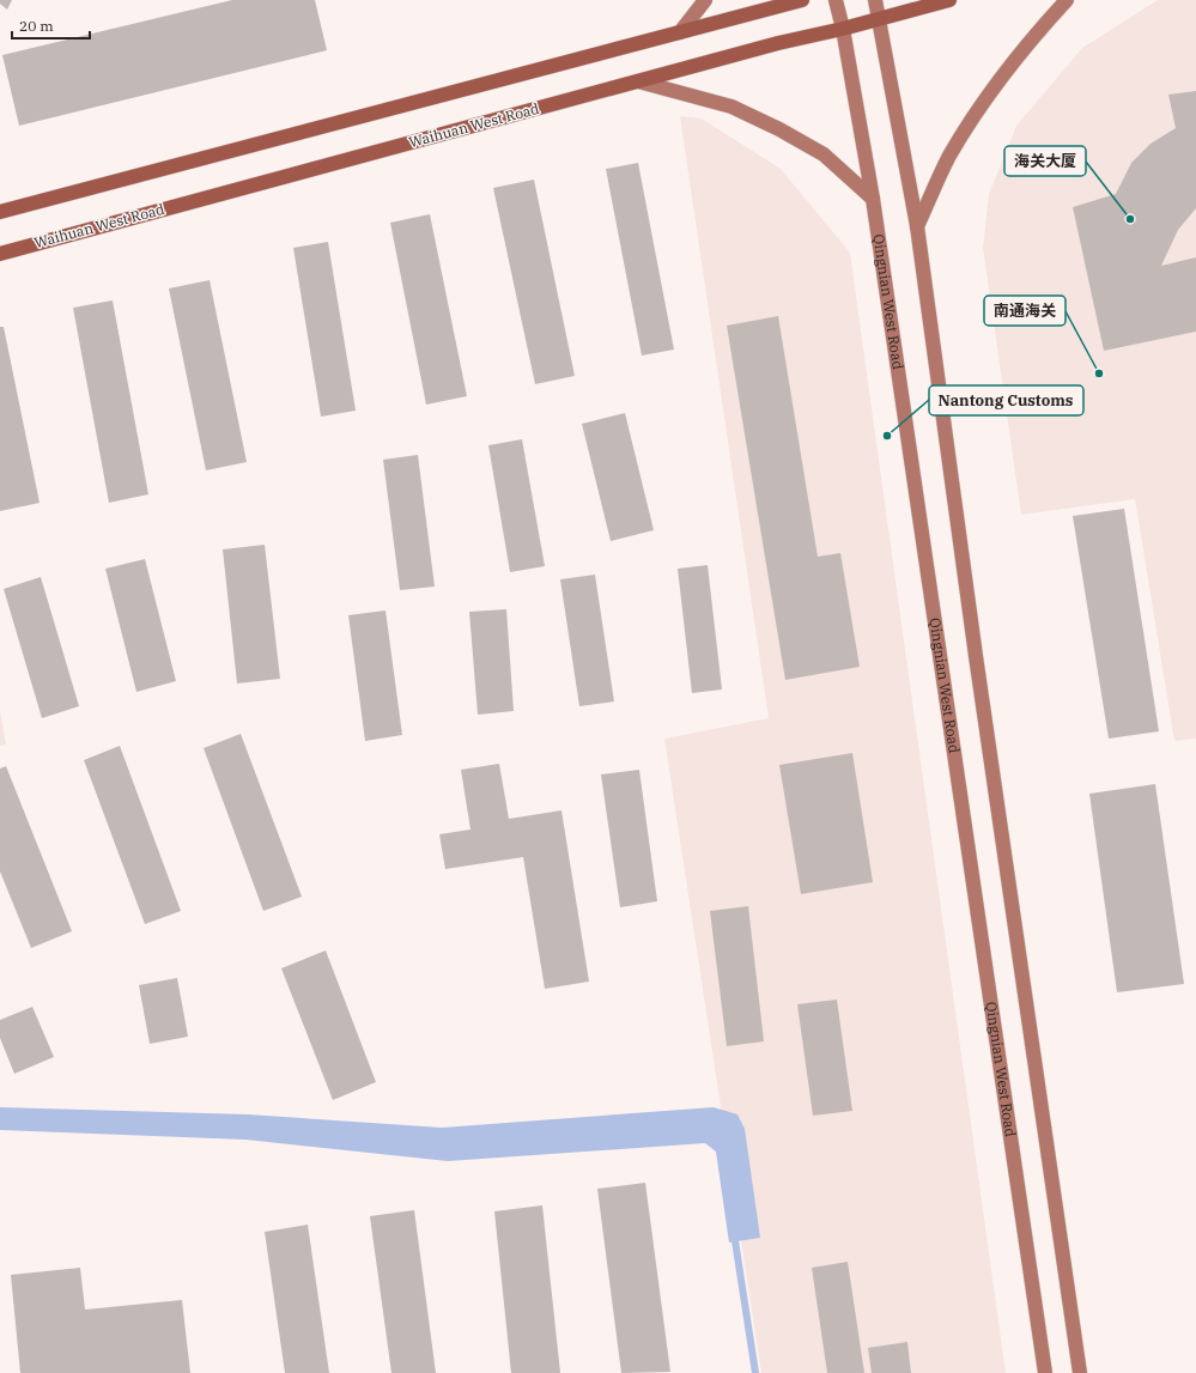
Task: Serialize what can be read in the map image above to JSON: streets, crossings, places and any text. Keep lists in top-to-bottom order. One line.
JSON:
{"streets":{"main road":["Waihuan West Road","Qingnian West Road"]},"crossings":[["Waihuan West Road","Qingnian West Road"]],"places":["海关大厦","南通海关","Nantong Customs"],"scale_bar":"20 m"}
